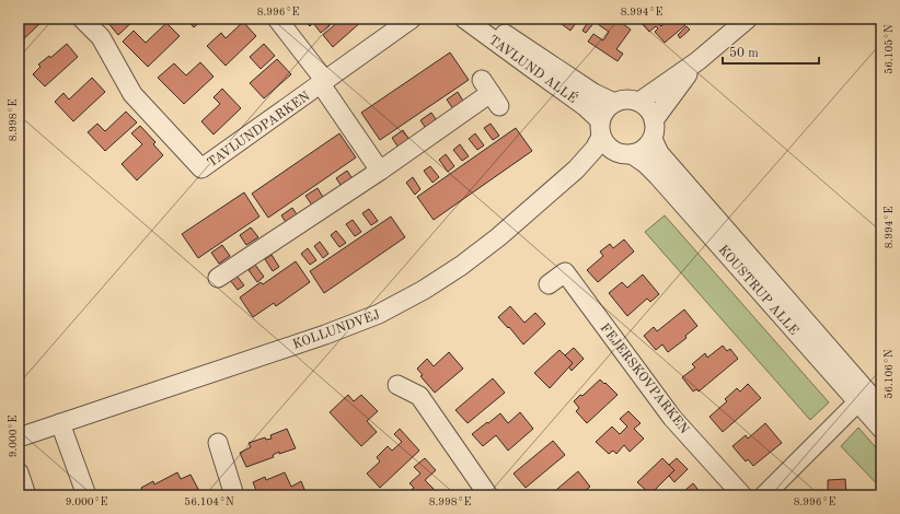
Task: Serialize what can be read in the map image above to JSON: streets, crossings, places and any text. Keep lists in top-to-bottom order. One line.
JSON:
{"streets":{"street":["TAVLUND ALLÉ","TAVLUNDPARKEN","KOUSTRUP ALLE","KOLLUNDVEJ","FEJERSKOVPARKEN"]},"crossings":[["TAVLUND ALLÉ","KOUSTRUP ALLE"],["TAVLUND ALLÉ","KOLLUNDVEJ"],["KOUSTRUP ALLE","KOLLUNDVEJ"]],"scale_bar":"50 m","coordinates":["8.996°E","8.994°E","56.105°N","8.998°E","56.106°N","9.000°E","56.104°N"]}
